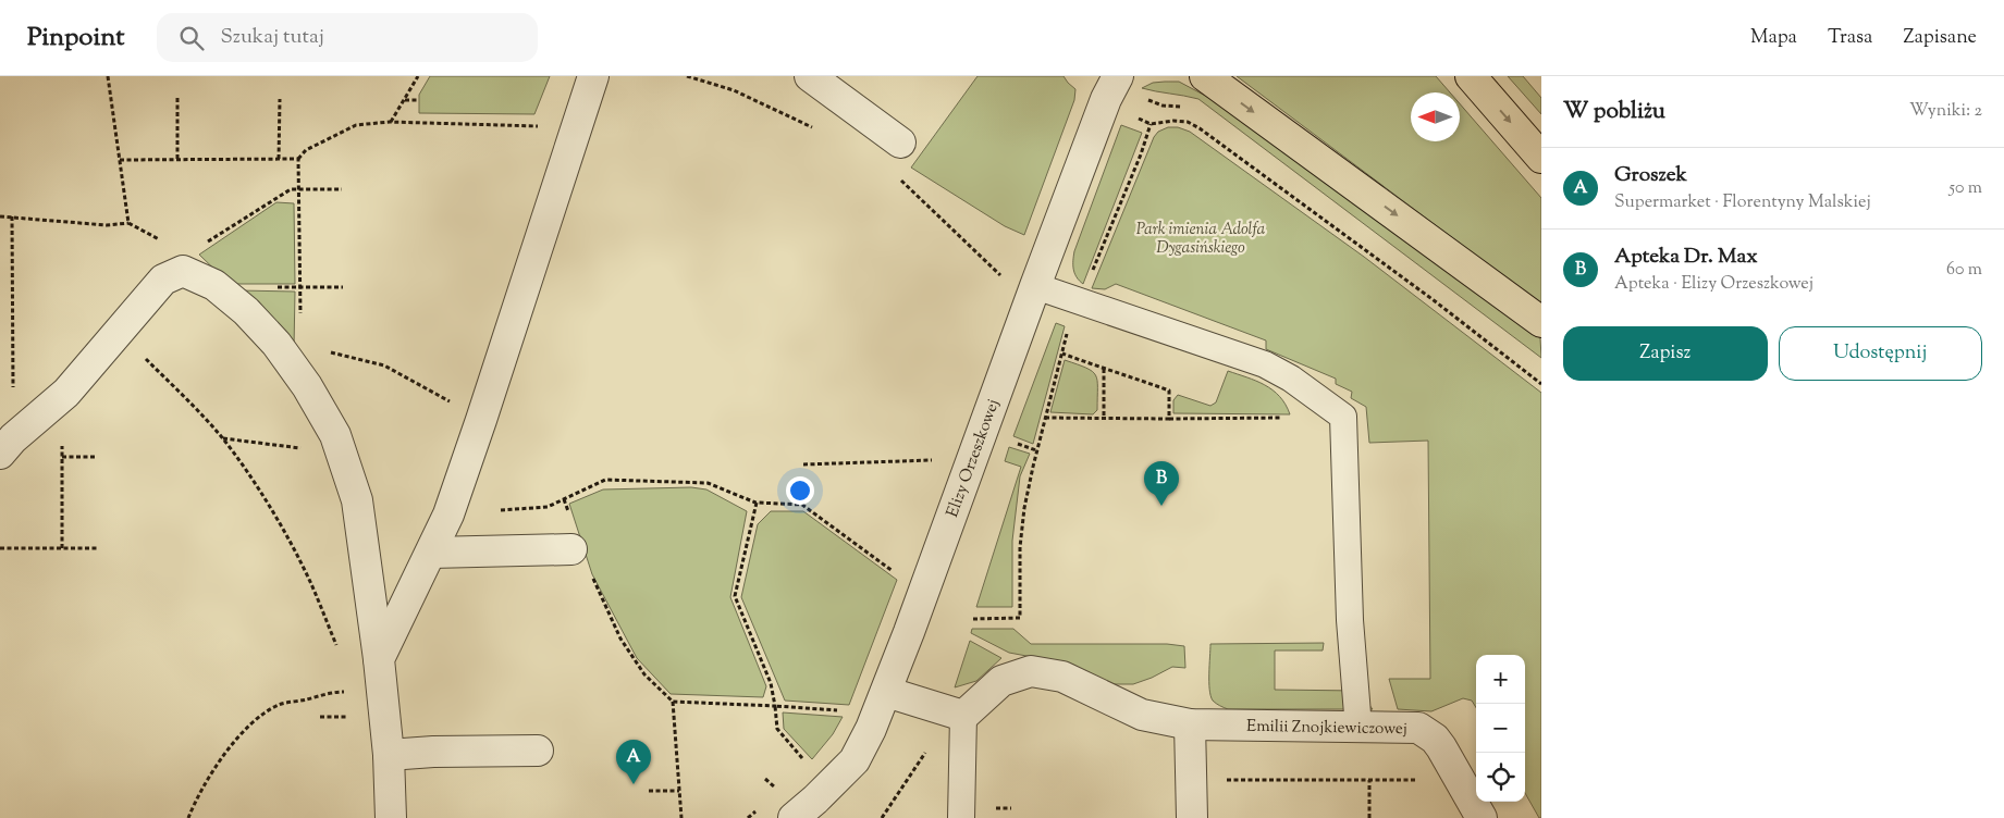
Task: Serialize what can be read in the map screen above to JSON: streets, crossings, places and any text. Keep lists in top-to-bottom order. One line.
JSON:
{"streets":{"street":["Elizy Orzeszkowej","Emilii Znojkiewiczowej"]},"parks":["Park imienia Adolfa Dygasińskiego"],"north":"left","page":{"header":"Pinpoint","search":"Szukaj tutaj","nav":["Mapa","Trasa","Zapisane"],"heading":["W pobliżu","Wyniki: 2"],"list":[{"mark":"A","name":"Groszek","note":"Supermarket · Florentyny Malskiej","value":"50 m"},{"mark":"B","name":"Apteka Dr. Max","note":"Apteka · Elizy Orzeszkowej","value":"60 m"}],"buttons":["Zapisz","Udostępnij"],"pins":["B","A"],"map_buttons":["+","−"]}}
